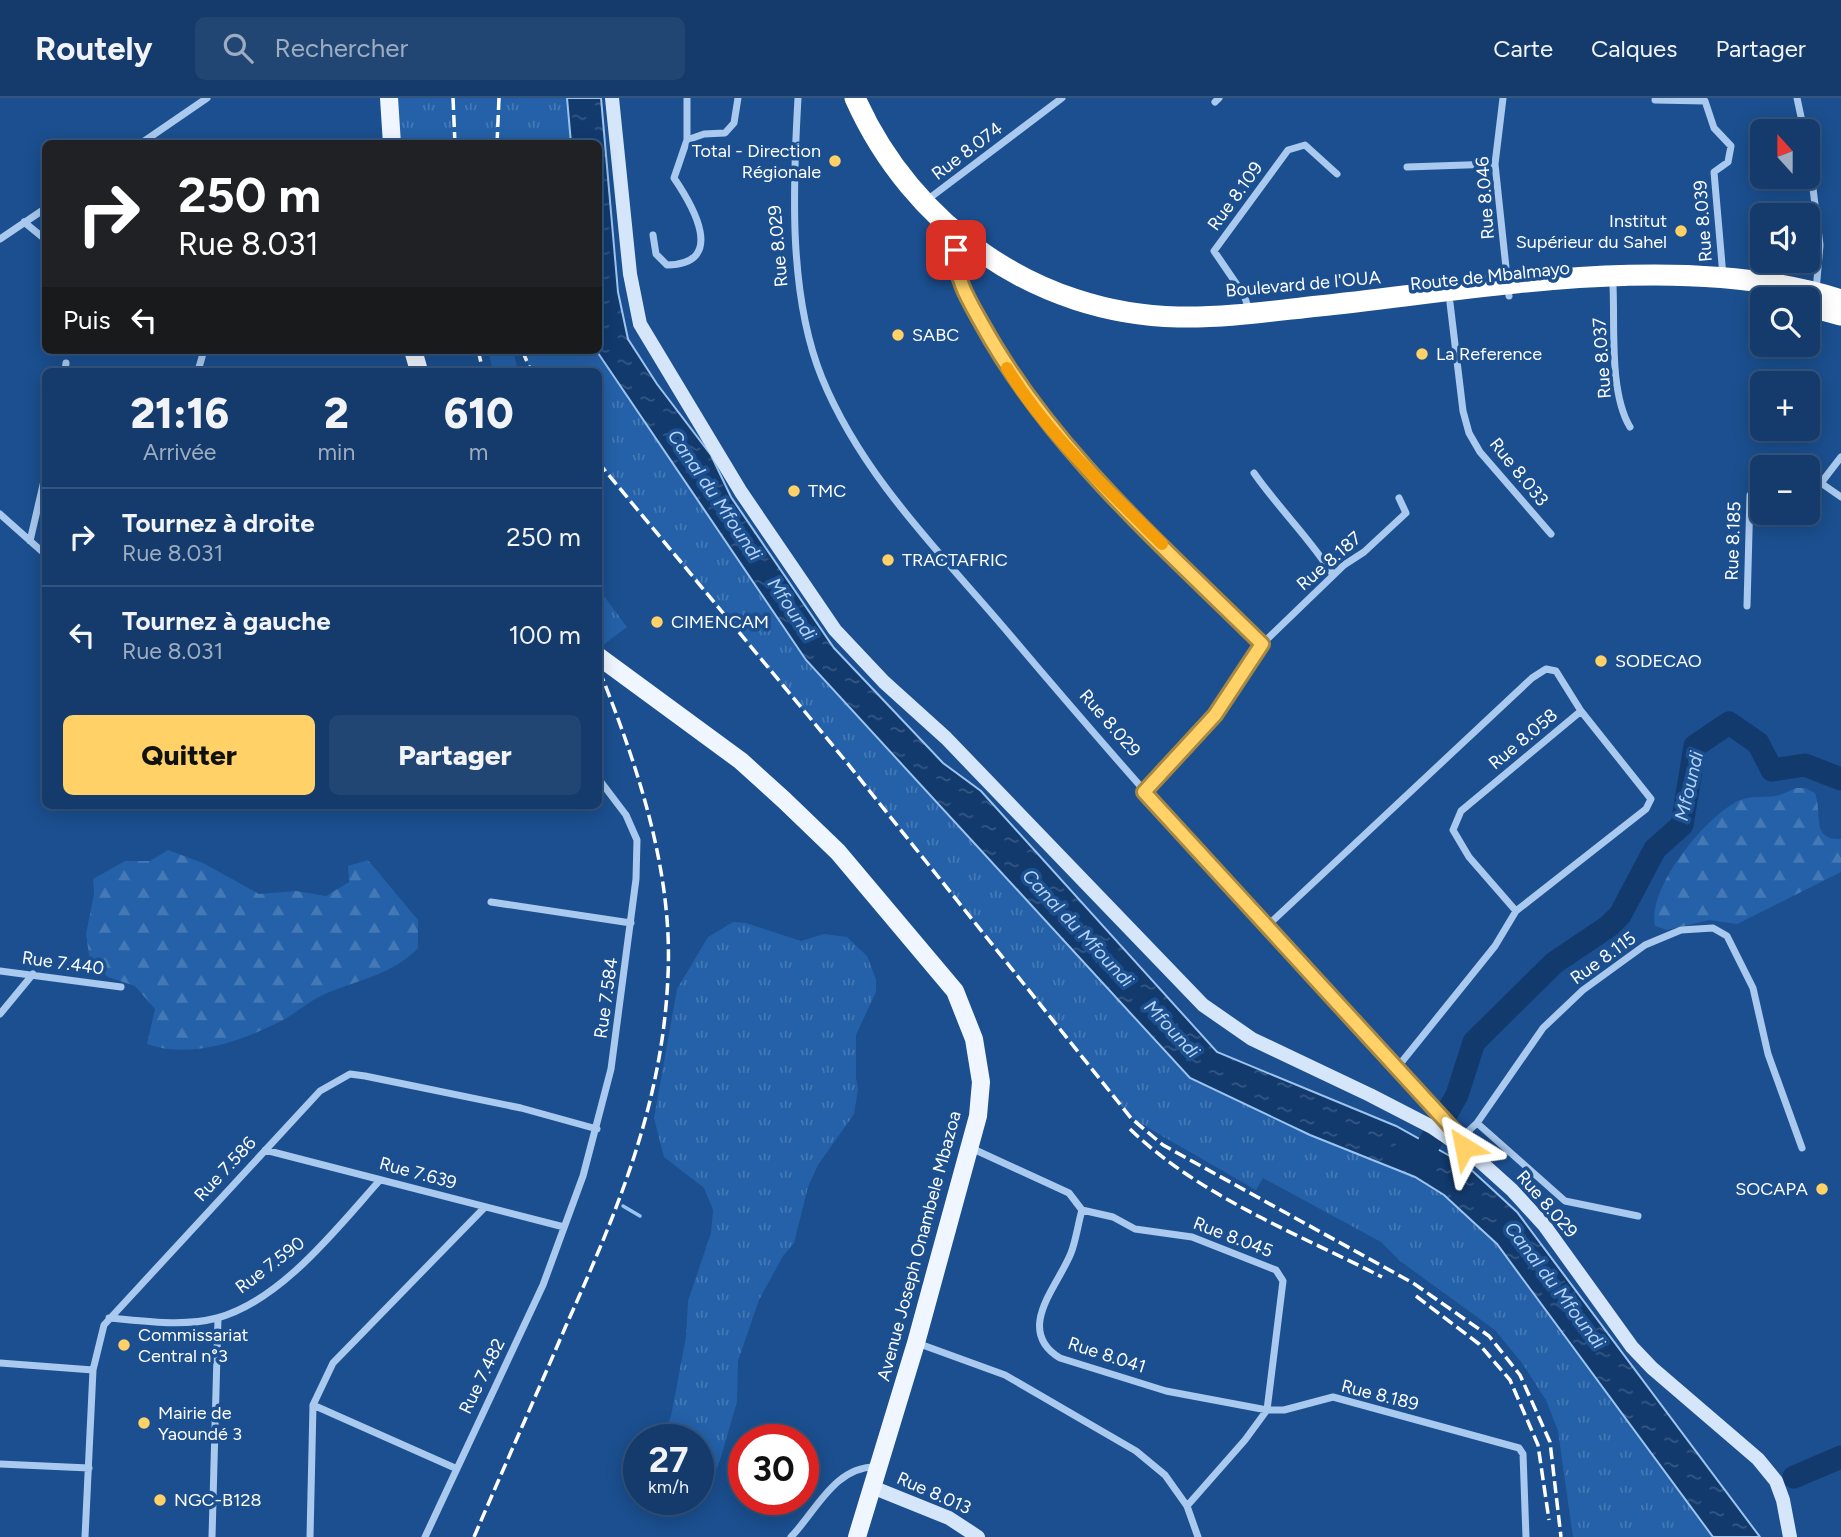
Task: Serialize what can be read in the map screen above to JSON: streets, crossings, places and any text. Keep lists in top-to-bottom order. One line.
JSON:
{"streets":{"highway":["Route de Mbalmayo","Boulevard de l'OUA"],"main road":["Rue 8.029","Avenue Joseph Onambele Mbazoa","Rue 8.013"],"street":["Rue 8.074","Rue 8.109","Rue 8.046","Rue 8.039","Rue 8.037","Rue 8.033","Rue 8.185","Rue 8.187","Rue 8.058","Rue 8.115","Rue 7.440","Rue 7.584","Rue 7.586","Rue 7.639","Rue 8.045","Rue 7.590","Rue 8.041","Rue 7.482","Rue 8.189"]},"crossings":[["Rue 8.074","Boulevard de l'OUA"],["Rue 8.109","Boulevard de l'OUA"],["Rue 8.046","Route de Mbalmayo"],["Rue 8.046","Boulevard de l'OUA"],["Rue 8.039","Boulevard de l'OUA"],["Rue 8.029","Rue 8.187"],["Rue 8.029","Rue 8.058"],["Rue 8.029","Rue 8.115"],["Route de Mbalmayo","Boulevard de l'OUA"],["Route de Mbalmayo","Rue 8.037"],["Route de Mbalmayo","Rue 8.033"],["Rue 7.584","Rue 7.586"],["Rue 7.584","Rue 7.639"],["Rue 7.584","Rue 7.482"],["Rue 7.586","Rue 7.639"],["Rue 7.586","Rue 7.590"],["Rue 7.639","Rue 7.590"],["Rue 7.639","Rue 7.482"],["Rue 8.045","Rue 8.041"],["Rue 8.045","Rue 8.189"],["Avenue Joseph Onambele Mbazoa","Rue 8.013"],["Rue 8.041","Rue 8.189"]],"water":["Canal du Mfoundi","Mfoundi"],"places":["Total - Direction Régionale","Institut Supérieur du Sahel","SABC","La Reference","TMC","TRACTAFRIC","CIMENCAM","SODECAO","SOCAPA","Commissariat Central n°3","Mairie de Yaoundé 3","NGC-B128"],"north":"top","page":{"header":"Routely","search":"Rechercher","nav":["Carte","Calques","Partager"],"map_buttons":["+","−"],"turn":["250 m","Rue 8.031"],"then":"Puis","eta":["21:16","Arrivée","2","min","610","m"],"list":[{"name":"Tournez à droite","note":"Rue 8.031","value":"250 m"},{"name":"Tournez à gauche","note":"Rue 8.031","value":"100 m"}],"buttons":["Quitter","Partager"],"speed":"27 km/h","limit":"30"}}
